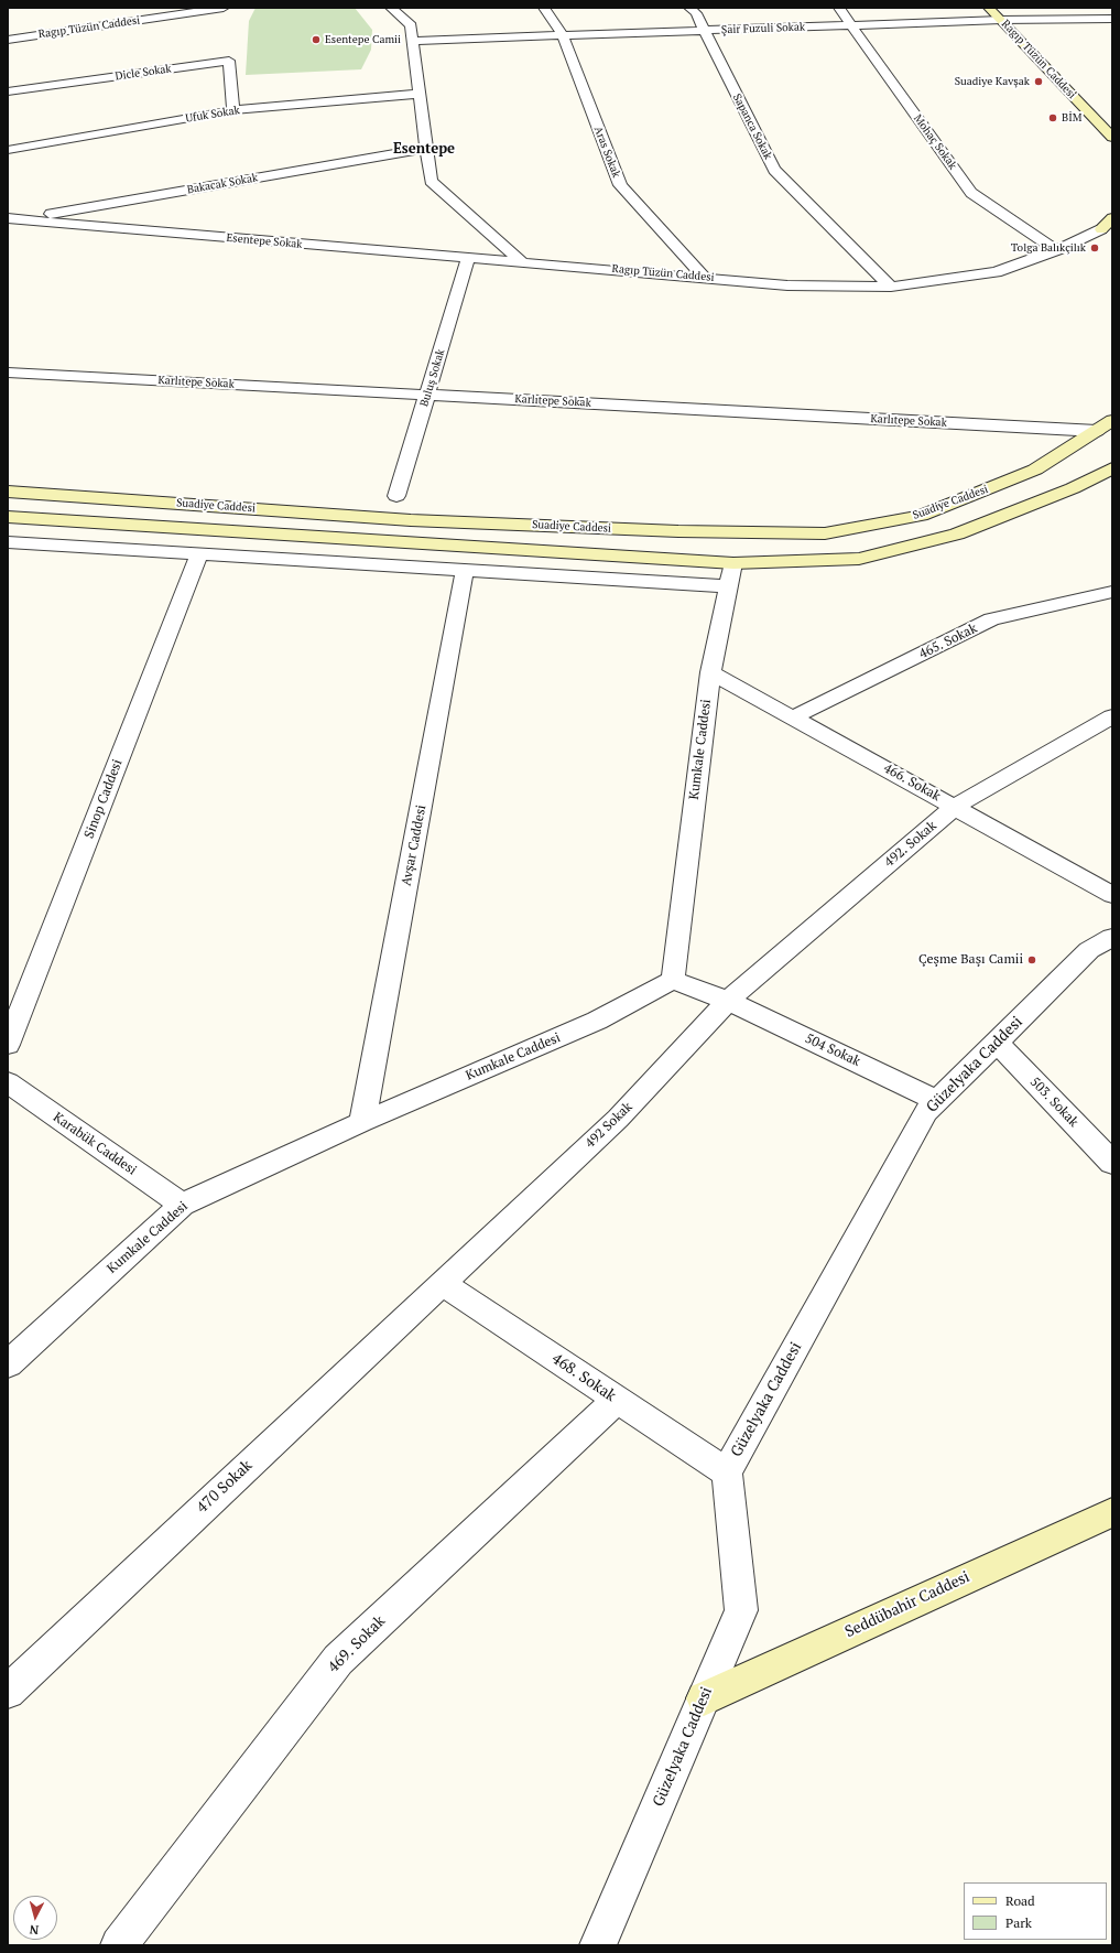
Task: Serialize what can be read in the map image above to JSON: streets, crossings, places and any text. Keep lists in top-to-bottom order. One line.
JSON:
{"streets":{"main road":["Ragıp Tüzün Caddesi","Suadiye Caddesi","Seddübahir Caddesi"],"street":["Şair Fuzuli Sokak","Dicle Sokak","Ufuk Sokak","Sapanca Sokak","Mohaç Sokak","Aras Sokak","Bakacak Sokak","Esentepe Sokak","Buluş Sokak","Karlıtepe Sokak","465. Sokak","Kumkale Caddesi","466. Sokak","Sinop Caddesi","492. Sokak","Avşar Caddesi","504 Sokak","Güzelyaka Caddesi","503. Sokak","492 Sokak","Karabük Caddesi","468. Sokak","470 Sokak","469. Sokak"]},"crossings":[["Ragıp Tüzün Caddesi","Şair Fuzuli Sokak"],["Ragıp Tüzün Caddesi","Sapanca Sokak"],["Ragıp Tüzün Caddesi","Mohaç Sokak"],["Ragıp Tüzün Caddesi","Aras Sokak"],["Ragıp Tüzün Caddesi","Esentepe Sokak"],["Şair Fuzuli Sokak","Sapanca Sokak"],["Şair Fuzuli Sokak","Mohaç Sokak"],["Şair Fuzuli Sokak","Aras Sokak"],["Dicle Sokak","Ufuk Sokak"],["Bakacak Sokak","Esentepe Sokak"],["Esentepe Sokak","Buluş Sokak"],["Buluş Sokak","Karlıtepe Sokak"],["Karlıtepe Sokak","Suadiye Caddesi"],["Suadiye Caddesi","Kumkale Caddesi"],["465. Sokak","466. Sokak"],["Kumkale Caddesi","466. Sokak"],["Kumkale Caddesi","Avşar Caddesi"],["Kumkale Caddesi","Karabük Caddesi"],["466. Sokak","492. Sokak"],["492. Sokak","504 Sokak"],["492. Sokak","492 Sokak"],["504 Sokak","Güzelyaka Caddesi"],["504 Sokak","492 Sokak"],["Güzelyaka Caddesi","503. Sokak"],["Güzelyaka Caddesi","468. Sokak"],["Güzelyaka Caddesi","Seddübahir Caddesi"],["492 Sokak","468. Sokak"],["492 Sokak","470 Sokak"],["468. Sokak","470 Sokak"],["468. Sokak","469. Sokak"]],"districts":["Esentepe"],"places":["Esentepe Camii","Suadiye Kavşak","BİM","Tolga Balıkçilık","Çeşme Başı Camii"],"legend":["Road","Park"],"north":"bottom"}
